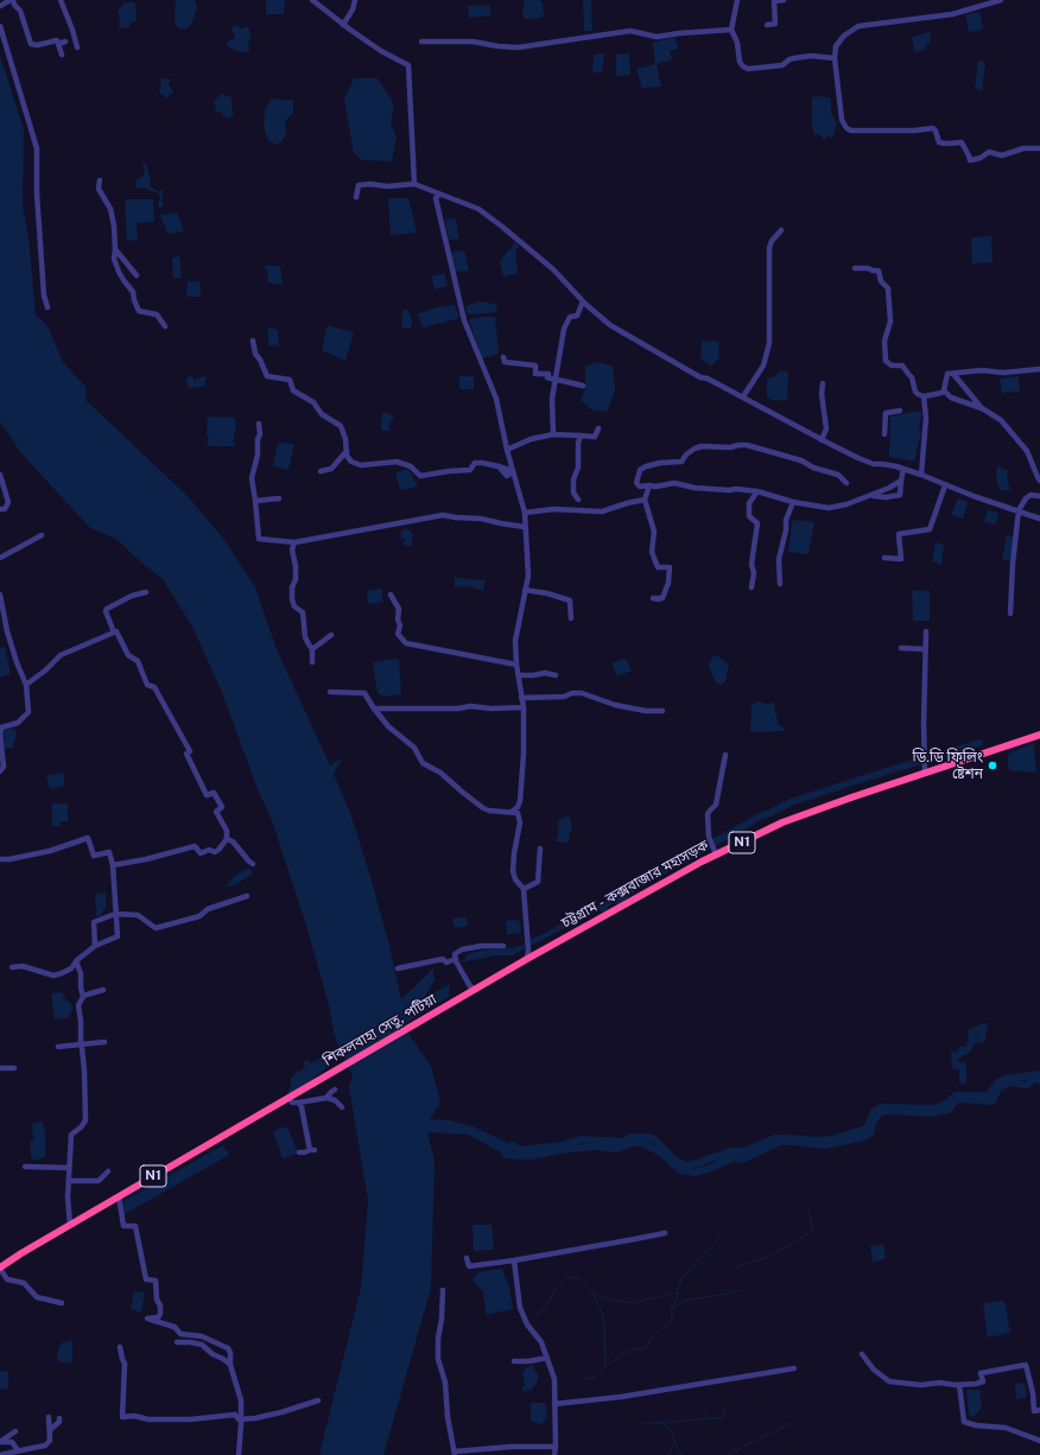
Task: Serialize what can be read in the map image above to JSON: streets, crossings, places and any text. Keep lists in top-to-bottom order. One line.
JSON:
{"streets":{"highway":["N1","চট্টগ্রাম - কক্সবাজার মহাসড়ক","শিকলবাহা সেতু, পটিয়া"]},"crossings":[["N1","শিকলবাহা সেতু, পটিয়া"],["চট্টগ্রাম - কক্সবাজার মহাসড়ক","শিকলবাহা সেতু, পটিয়া"]],"places":["ডি.ডি ফিলিং ষ্টেশন"]}
